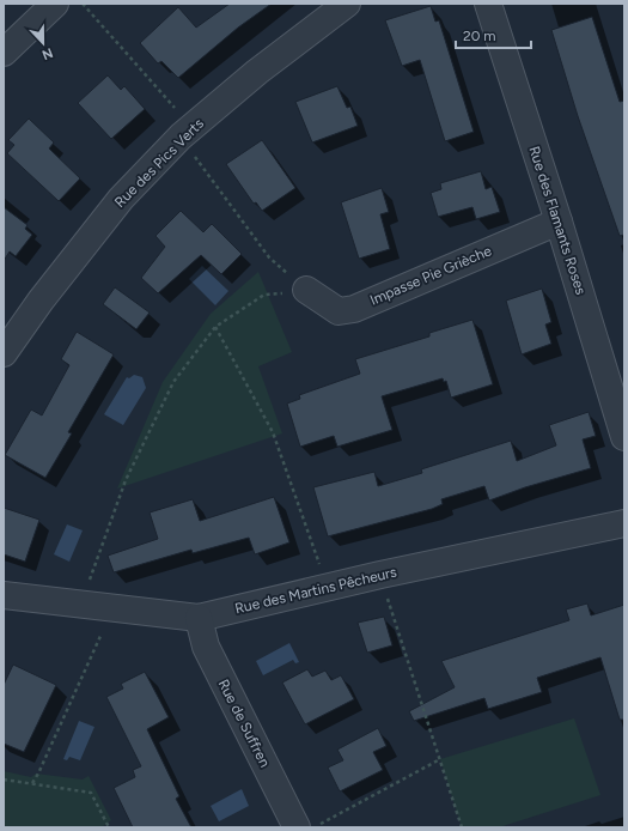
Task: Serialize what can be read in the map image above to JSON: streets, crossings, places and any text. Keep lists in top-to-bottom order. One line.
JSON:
{"streets":{"street":["Rue des Pics Verts","Rue des Flamants Roses","Impasse Pie Grièche","Rue des Martins Pêcheurs","Rue de Suffren"]},"crossings":[["Rue des Flamants Roses","Impasse Pie Grièche"],["Rue des Martins Pêcheurs","Rue de Suffren"]],"scale_bar":"20 m","north":"bottom"}
